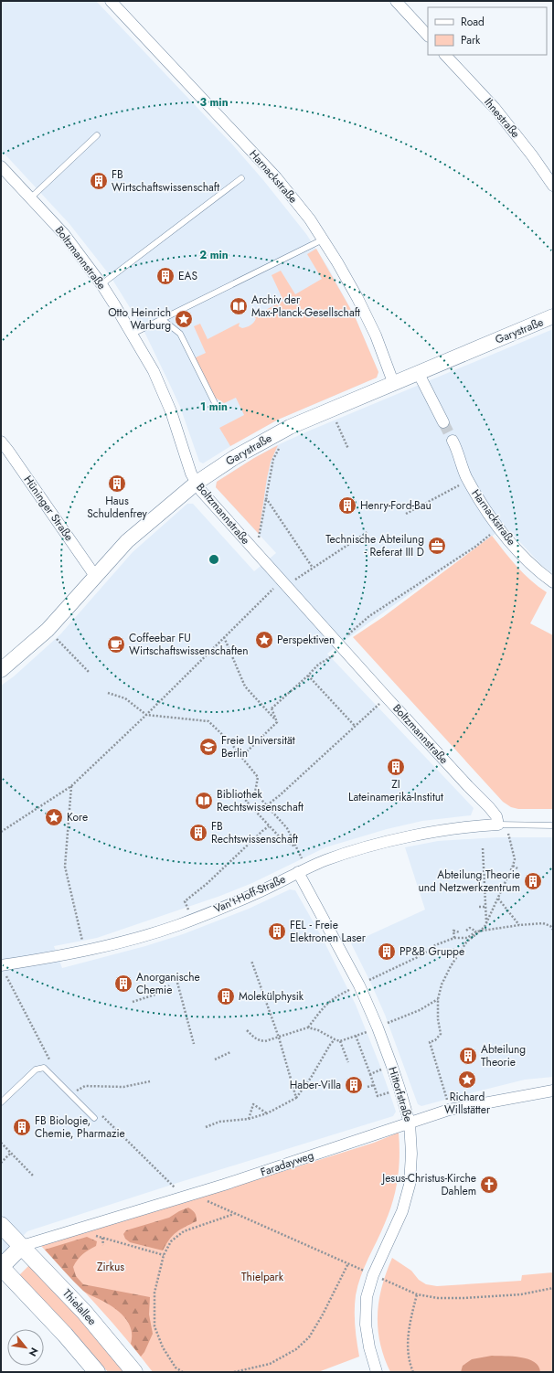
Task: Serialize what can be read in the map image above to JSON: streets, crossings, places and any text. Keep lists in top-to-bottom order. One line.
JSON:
{"streets":{"main road":["Thielallee"],"street":["Ihnestraße","Harnackstraße","Boltzmannstraße","Garystraße","Hüninger Straße","Van't-Hoff-Straße","Hittorfstraße","Faradayweg"]},"crossings":[["Harnackstraße","Garystraße"],["Boltzmannstraße","Garystraße"],["Boltzmannstraße","Van't-Hoff-Straße"],["Garystraße","Hüninger Straße"],["Van't-Hoff-Straße","Hittorfstraße"],["Hittorfstraße","Faradayweg"],["Faradayweg","Thielallee"]],"parks":["Zirkus","Thielpark"],"places":{"building":["FB Wirtschaftswissenschaft","EAS","Haus Schuldenfrey","Henry-Ford-Bau","ZI Lateinamerika-Institut","FB Rechtswissenschaft","Abteilung Theorie und Netzwerkzentrum","FEL - Freie Elektronen Laser","PP&B Gruppe","Anorganische Chemie","Molekülphysik","Abteilung Theorie","Haber-Villa","FB Biologie, Chemie, Pharmazie"],"library":["Archiv der Max-Planck-Gesellschaft","Bibliothek Rechtswissenschaft"],"place":["Otto Heinrich Warburg","Perspektiven","Kore","Richard Willstätter"],"office":["Technische Abteilung - Referat III D"],"cafe":["Coffeebar FU Wirtschaftswissenschaften"],"school or university":["Freie Universität Berlin"],"church":["Jesus-Christus-Kirche Dahlem"]},"legend":["Road","Park"],"north":"bottom right","rings":["3 min","2 min","1 min"]}
